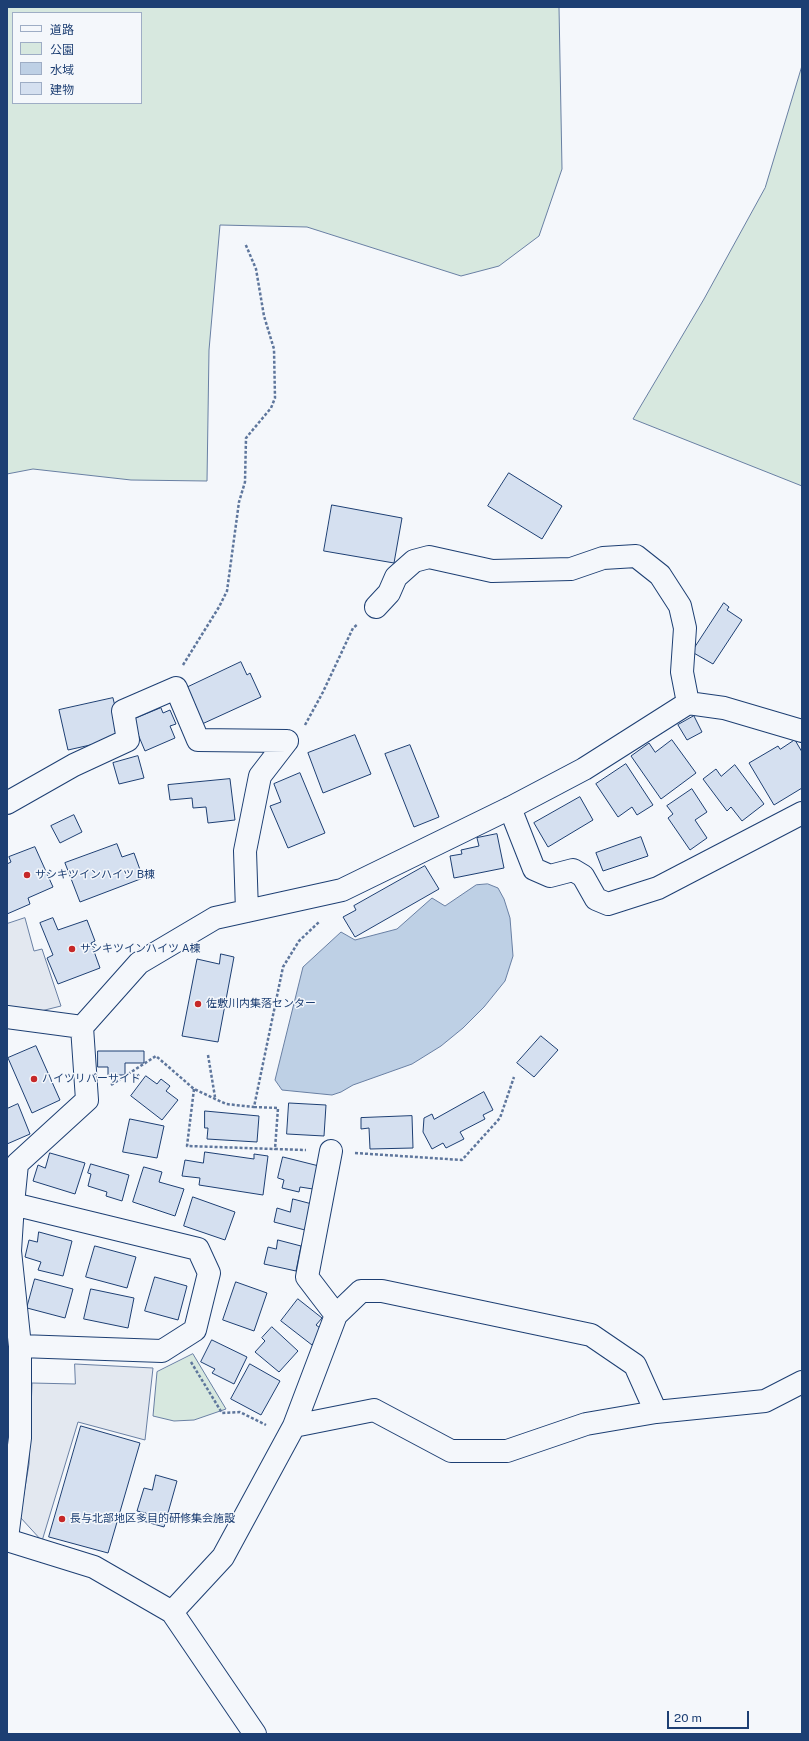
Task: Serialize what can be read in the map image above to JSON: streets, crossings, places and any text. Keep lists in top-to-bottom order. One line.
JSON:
{"places":["サシキツインハイツ B棟","サシキツインハイツ A棟","佐敷川内集落センター","ハイツリバーサイド","長与北部地区多目的研修集会施設"],"legend":["道路","公園","水域","建物"],"scale_bar":"20 m"}
